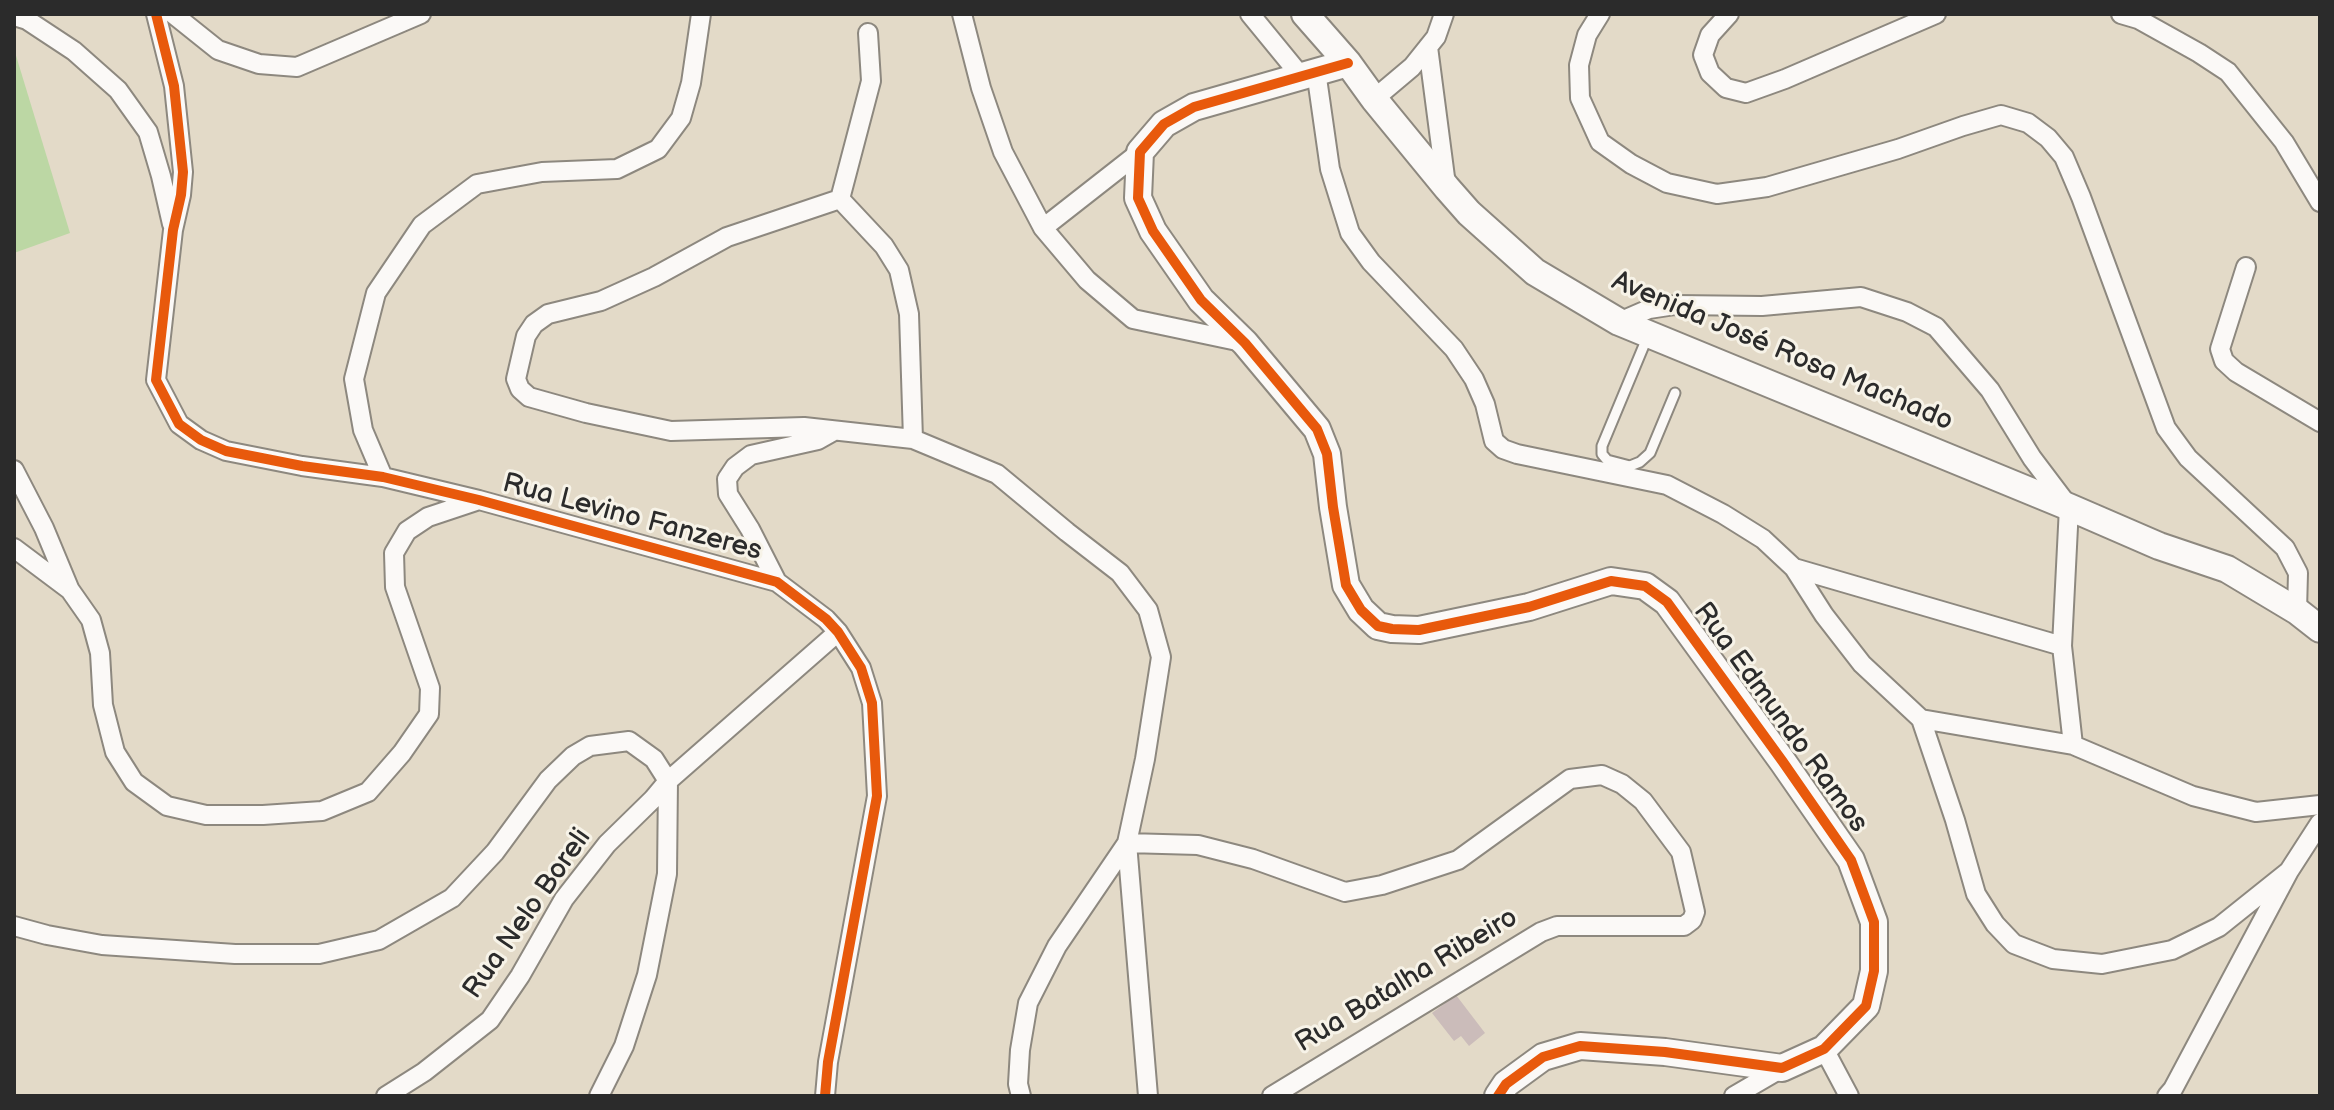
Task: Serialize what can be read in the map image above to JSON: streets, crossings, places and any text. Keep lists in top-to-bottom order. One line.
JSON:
{"streets":{"street":["Avenida José Rosa Machado","Rua Levino Fanzeres","Rua Edmundo Ramos","Rua Nelo Boreli","Rua Batalha Ribeiro"]},"crossings":[["Rua Levino Fanzeres","Rua Nelo Boreli"]]}
